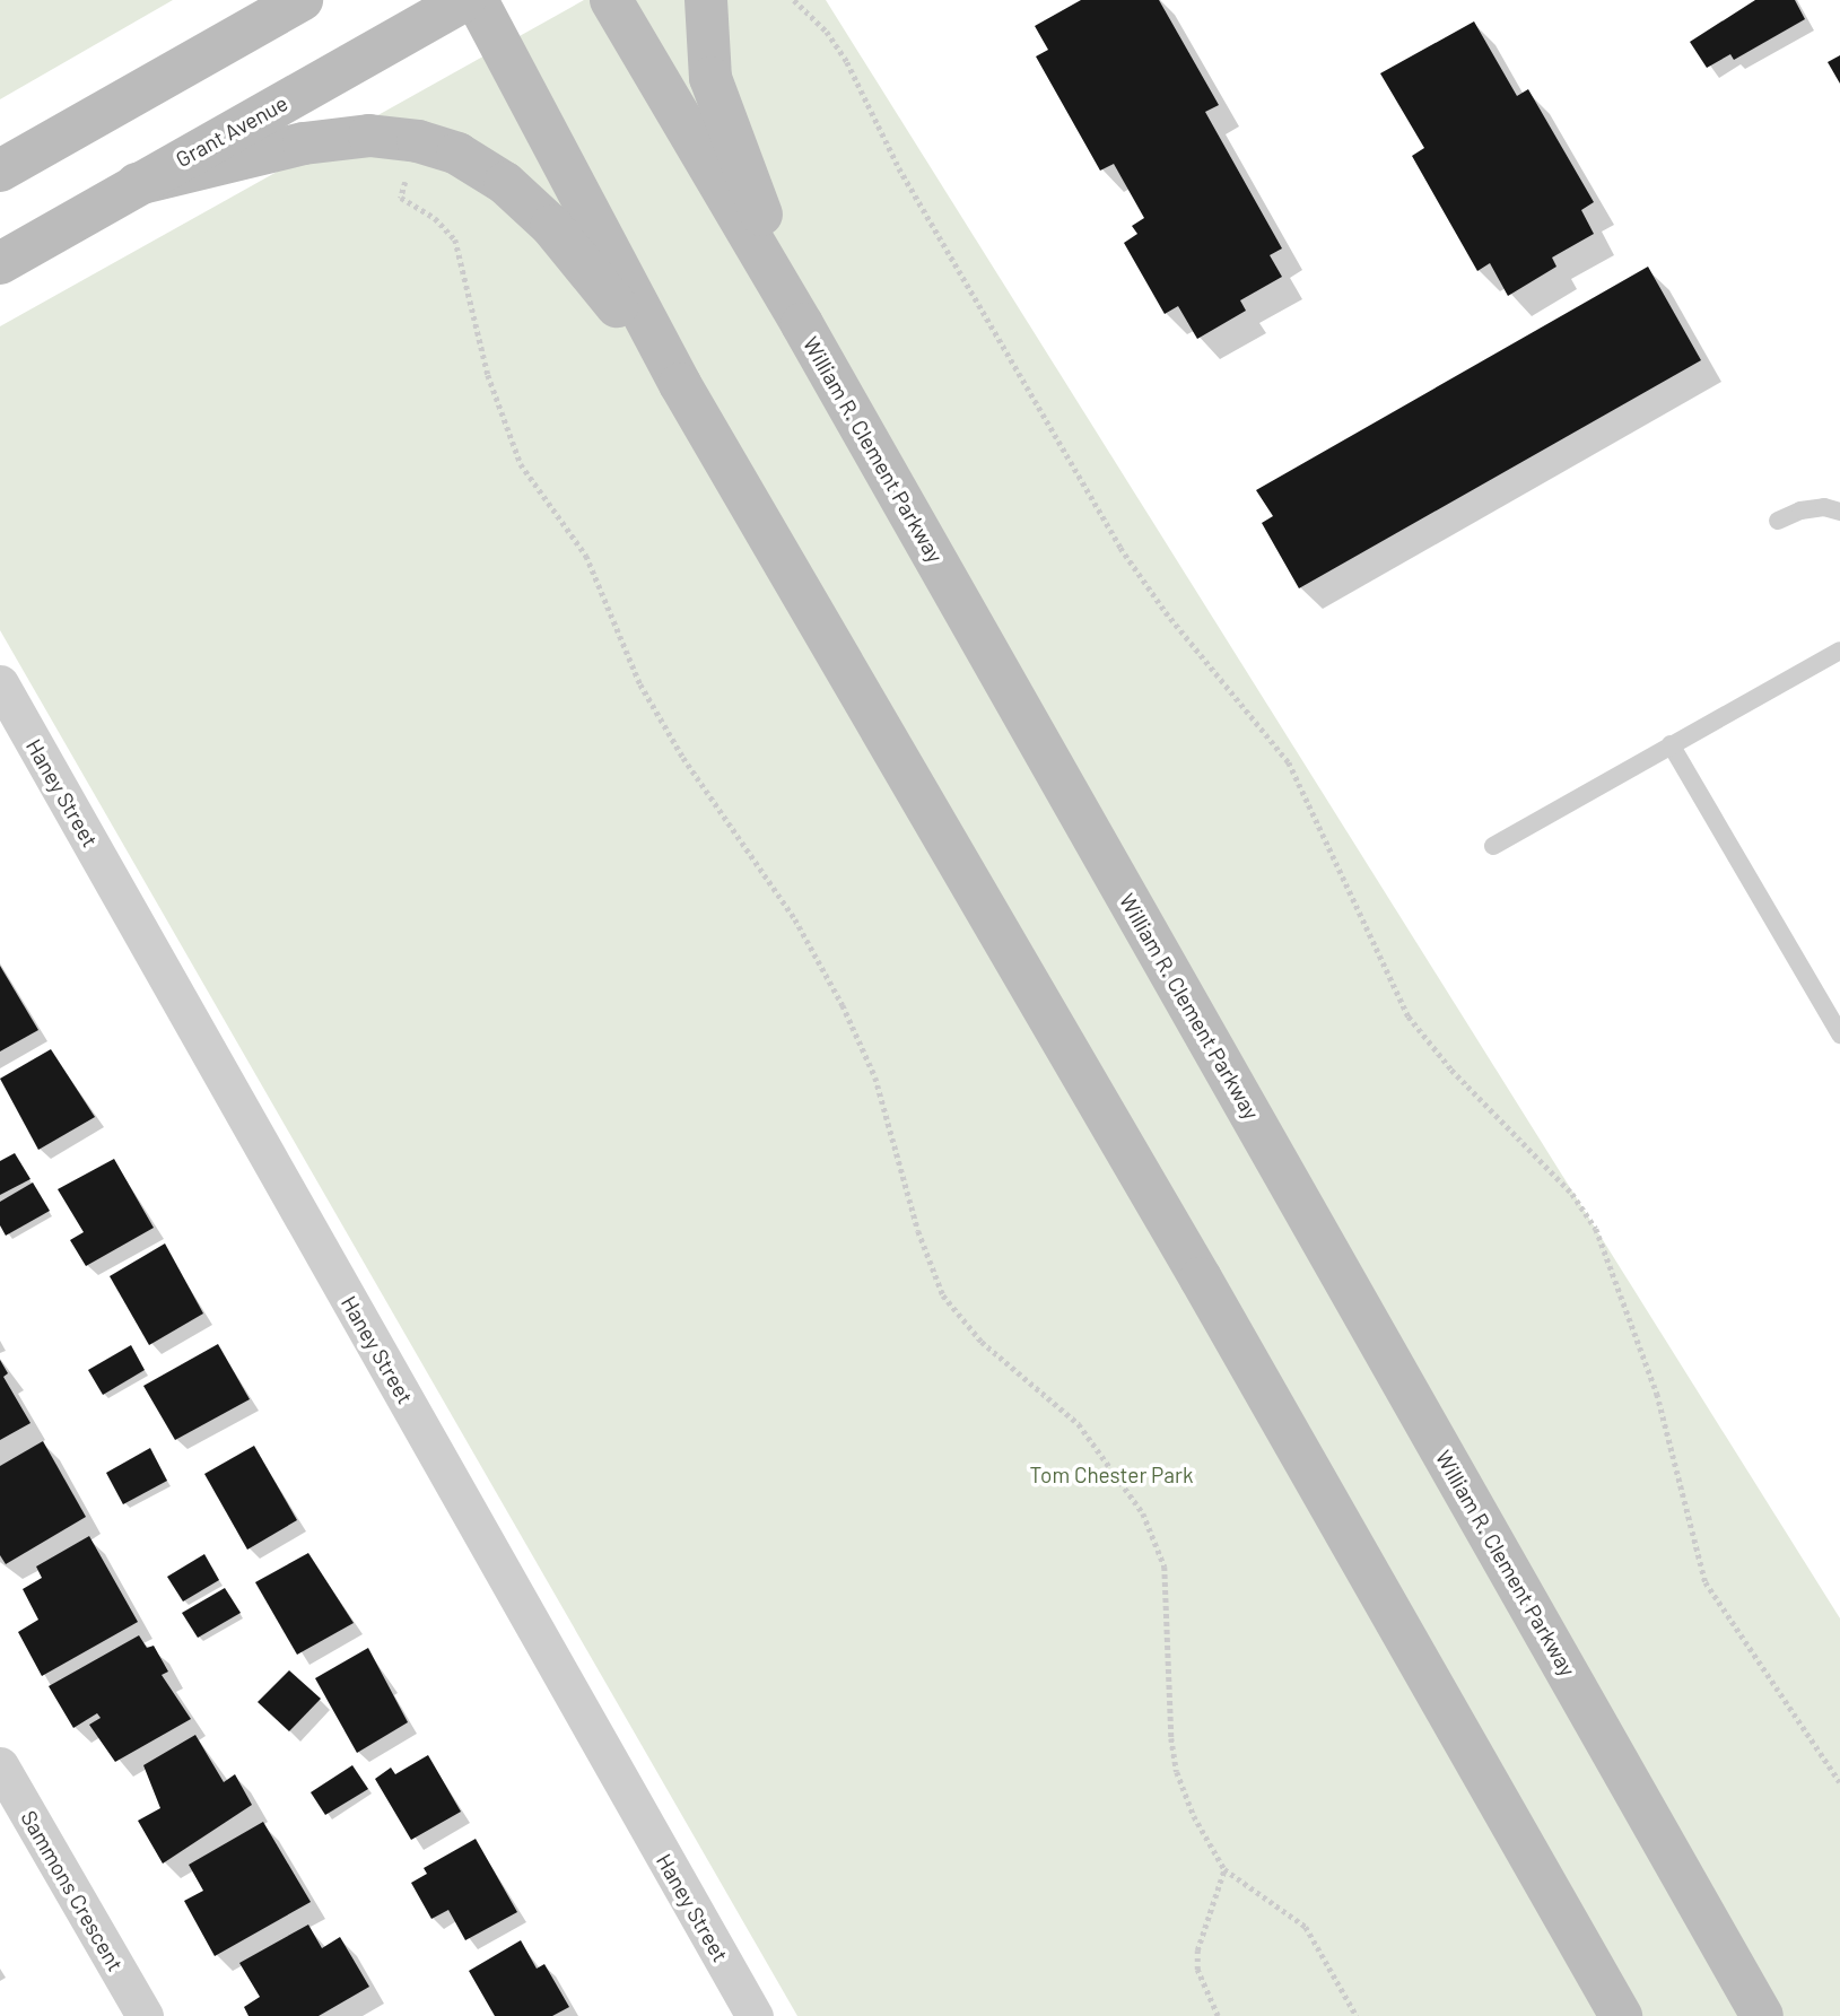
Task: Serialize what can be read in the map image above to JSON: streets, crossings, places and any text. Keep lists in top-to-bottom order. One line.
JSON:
{"streets":{"main road":["Grant Avenue","William R. Clement Parkway"],"street":["Haney Street","Sammons Crescent"]},"parks":["Tom Chester Park"]}
